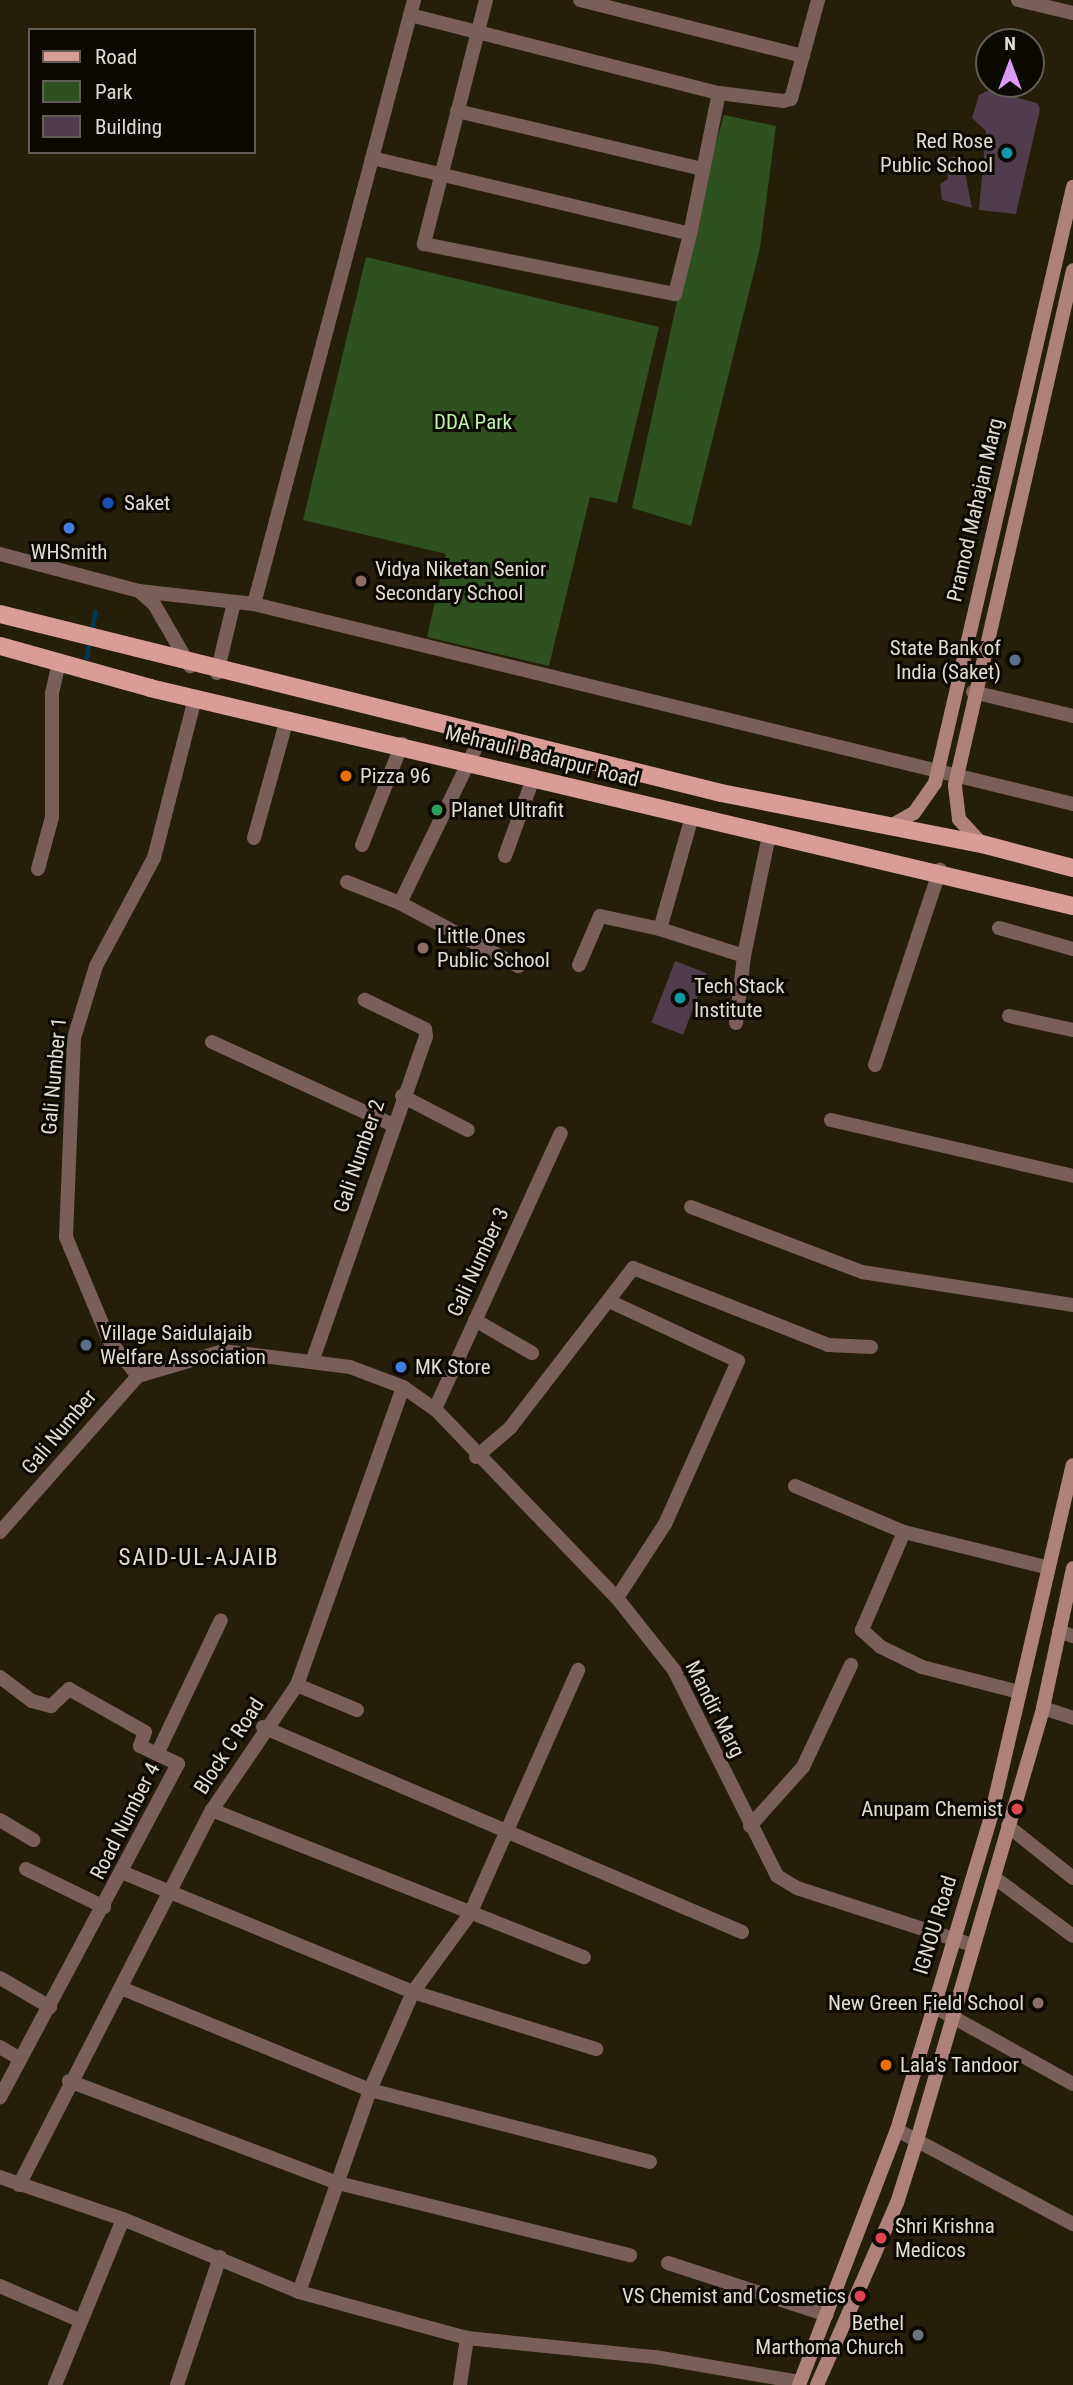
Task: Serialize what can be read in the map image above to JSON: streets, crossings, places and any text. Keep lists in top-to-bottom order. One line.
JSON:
{"streets":{"main road":["Mehrauli Badarpur Road"],"street":["Pramod Mahajan Marg","Gali Number 1","Gali Number 2","Gali Number 3","Gali Number","Mandir Marg","Block C Road","Road Number 4","IGNOU Road"]},"crossings":[["Pramod Mahajan Marg","Mehrauli Badarpur Road"],["Mehrauli Badarpur Road","Gali Number 1"],["Gali Number 1","Gali Number"],["Gali Number 3","Mandir Marg"],["Mandir Marg","Block C Road"],["Mandir Marg","IGNOU Road"]],"districts":["SAID-UL-AJAIB"],"parks":["DDA Park"],"places":["Red Rose Public School","Saket","WHSmith","Vidya Niketan Senior Secondary School","State Bank of India (Saket)","Pizza 96","Planet Ultrafit","Little Ones Public School","Tech Stack Institute","Village Saidulajaib Welfare Association","MK Store","Anupam Chemist","New Green Field School","Lala's Tandoor","Shri Krishna Medicos","VS Chemist and Cosmetics","Bethel Marthoma Church"],"legend":["Road","Park","Building"],"north":"top"}
